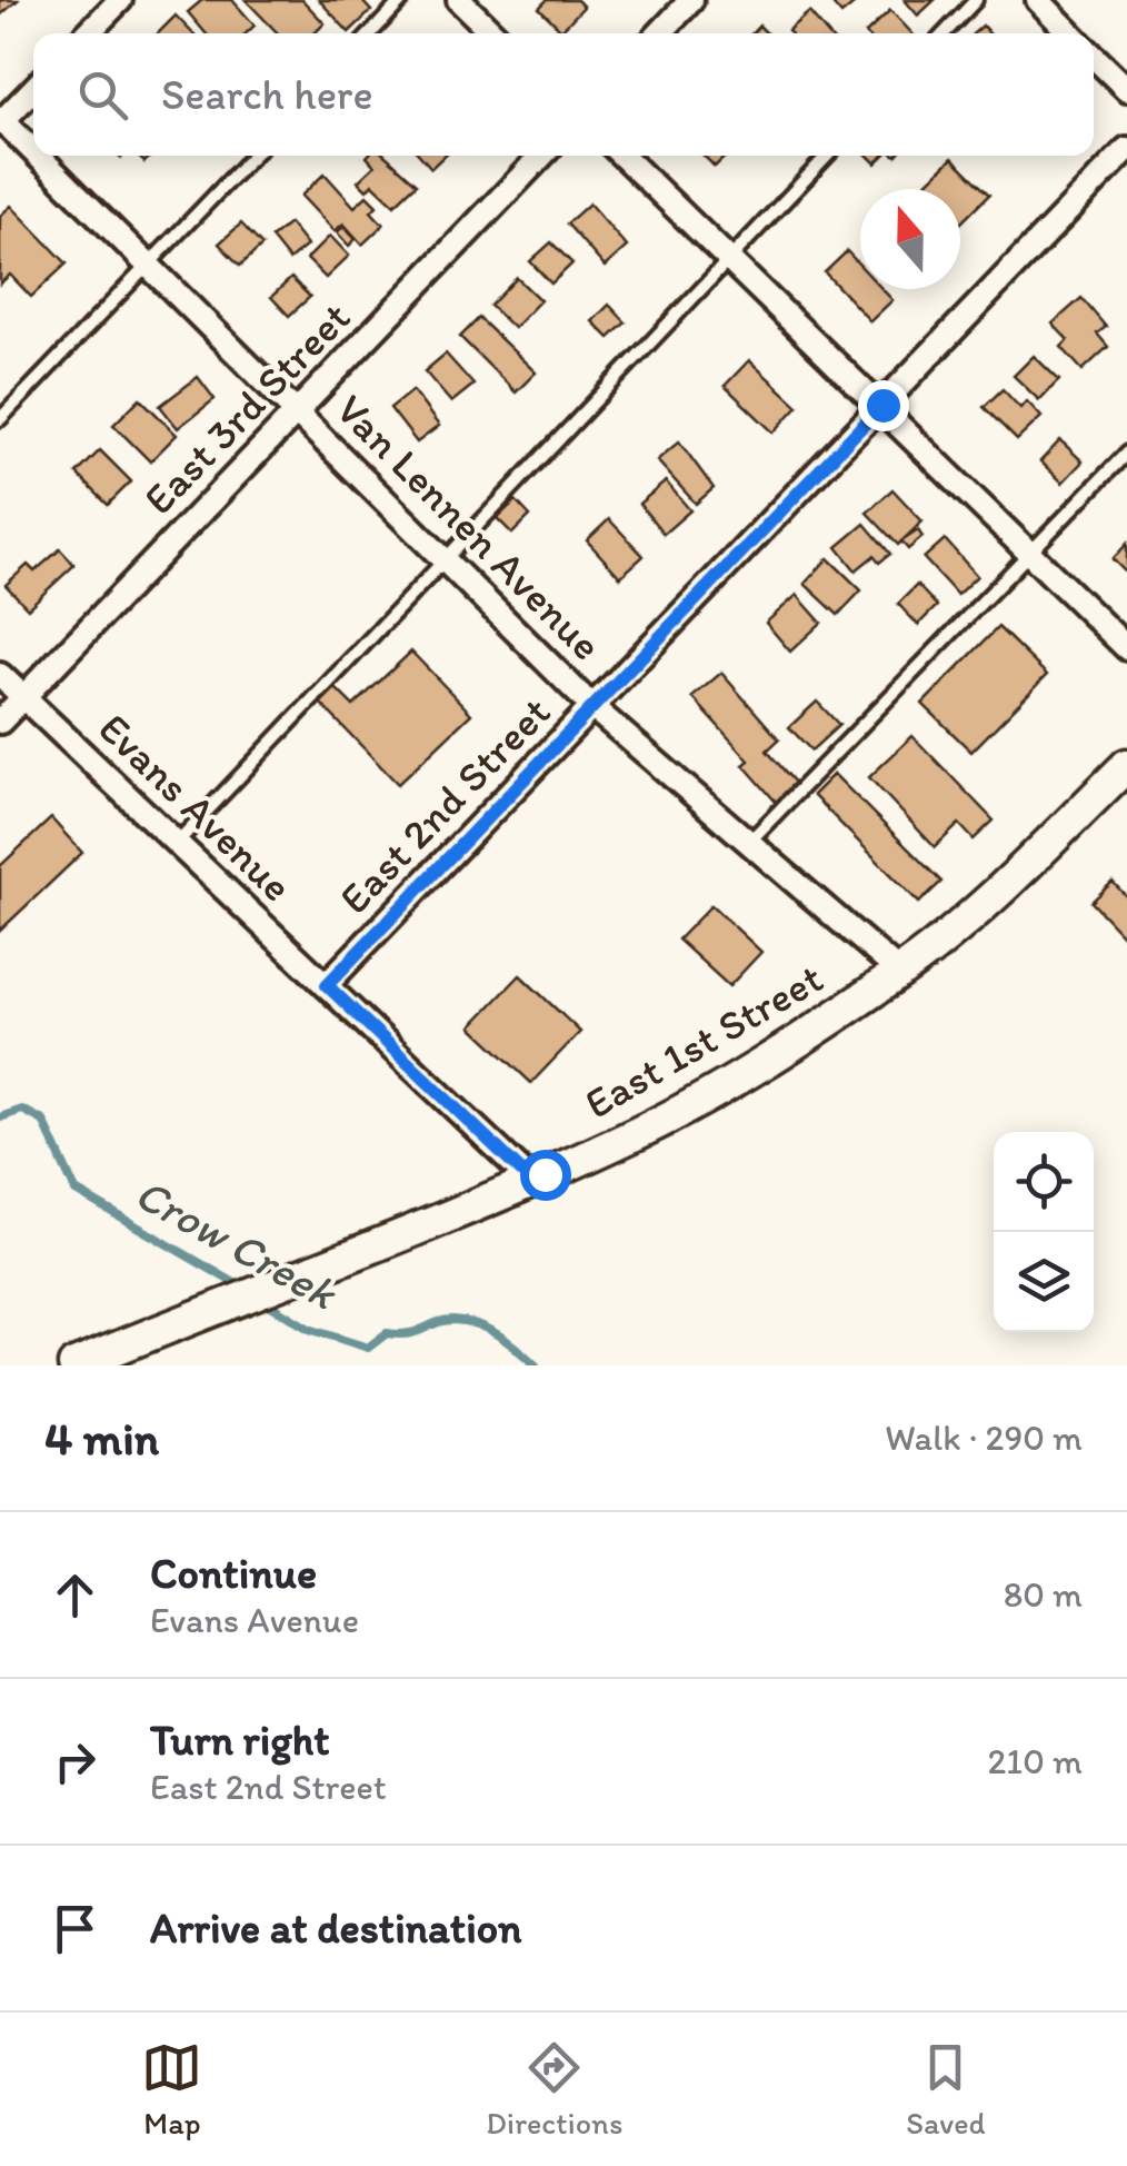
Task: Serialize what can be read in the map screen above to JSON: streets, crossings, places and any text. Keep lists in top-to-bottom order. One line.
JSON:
{"streets":{"street":["East 3rd Street","Van Lennen Avenue","East 2nd Street","Evans Avenue","East 1st Street"]},"crossings":[["East 3rd Street","Van Lennen Avenue"],["East 3rd Street","Evans Avenue"],["Van Lennen Avenue","East 2nd Street"],["Van Lennen Avenue","East 1st Street"],["East 2nd Street","Evans Avenue"],["Evans Avenue","East 1st Street"]],"water":["Crow Creek"],"north":"top","page":{"search":"Search here","heading":["4 min","Walk · 290 m"],"list":[["Continue","Evans Avenue","80 m"],["Turn right","East 2nd Street","210 m"],"Arrive at destination"],"nav":["Map","Directions","Saved"]}}
